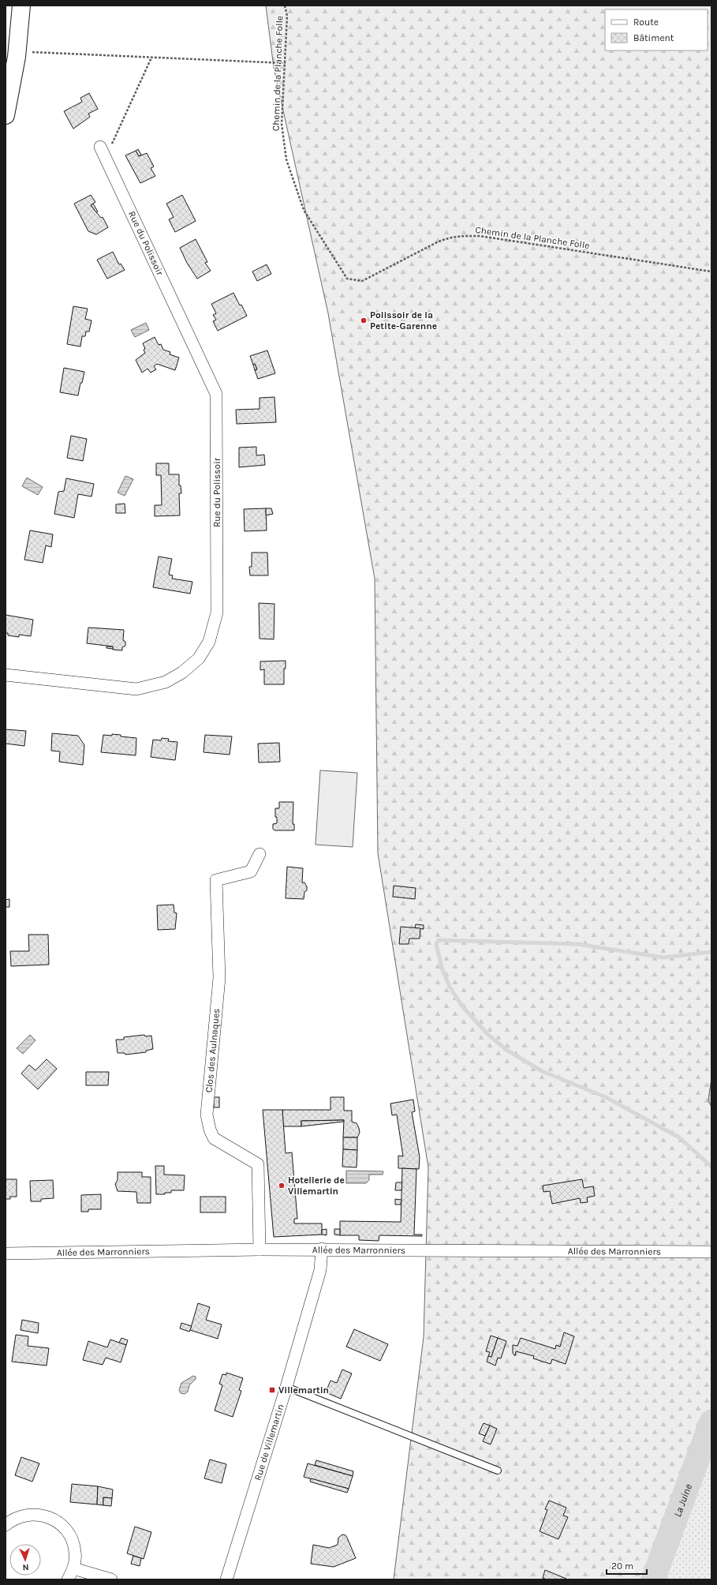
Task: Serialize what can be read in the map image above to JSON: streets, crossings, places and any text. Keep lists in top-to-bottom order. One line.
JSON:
{"streets":{"street":["Rue du Polissoir","Clos des Aulnaques","Allée des Marronniers","Rue de Villemartin"],"path":["Chemin de la Planche Folle"]},"crossings":[["Clos des Aulnaques","Allée des Marronniers"],["Allée des Marronniers","Rue de Villemartin"]],"water":["La Juine"],"places":{"other":["Polissoir de la Petite-Garenne","Hotellerie de Villemartin"],"transit":["Villemartin"]},"legend":["Route","Bâtiment"],"scale_bar":"20 m","north":"bottom"}
